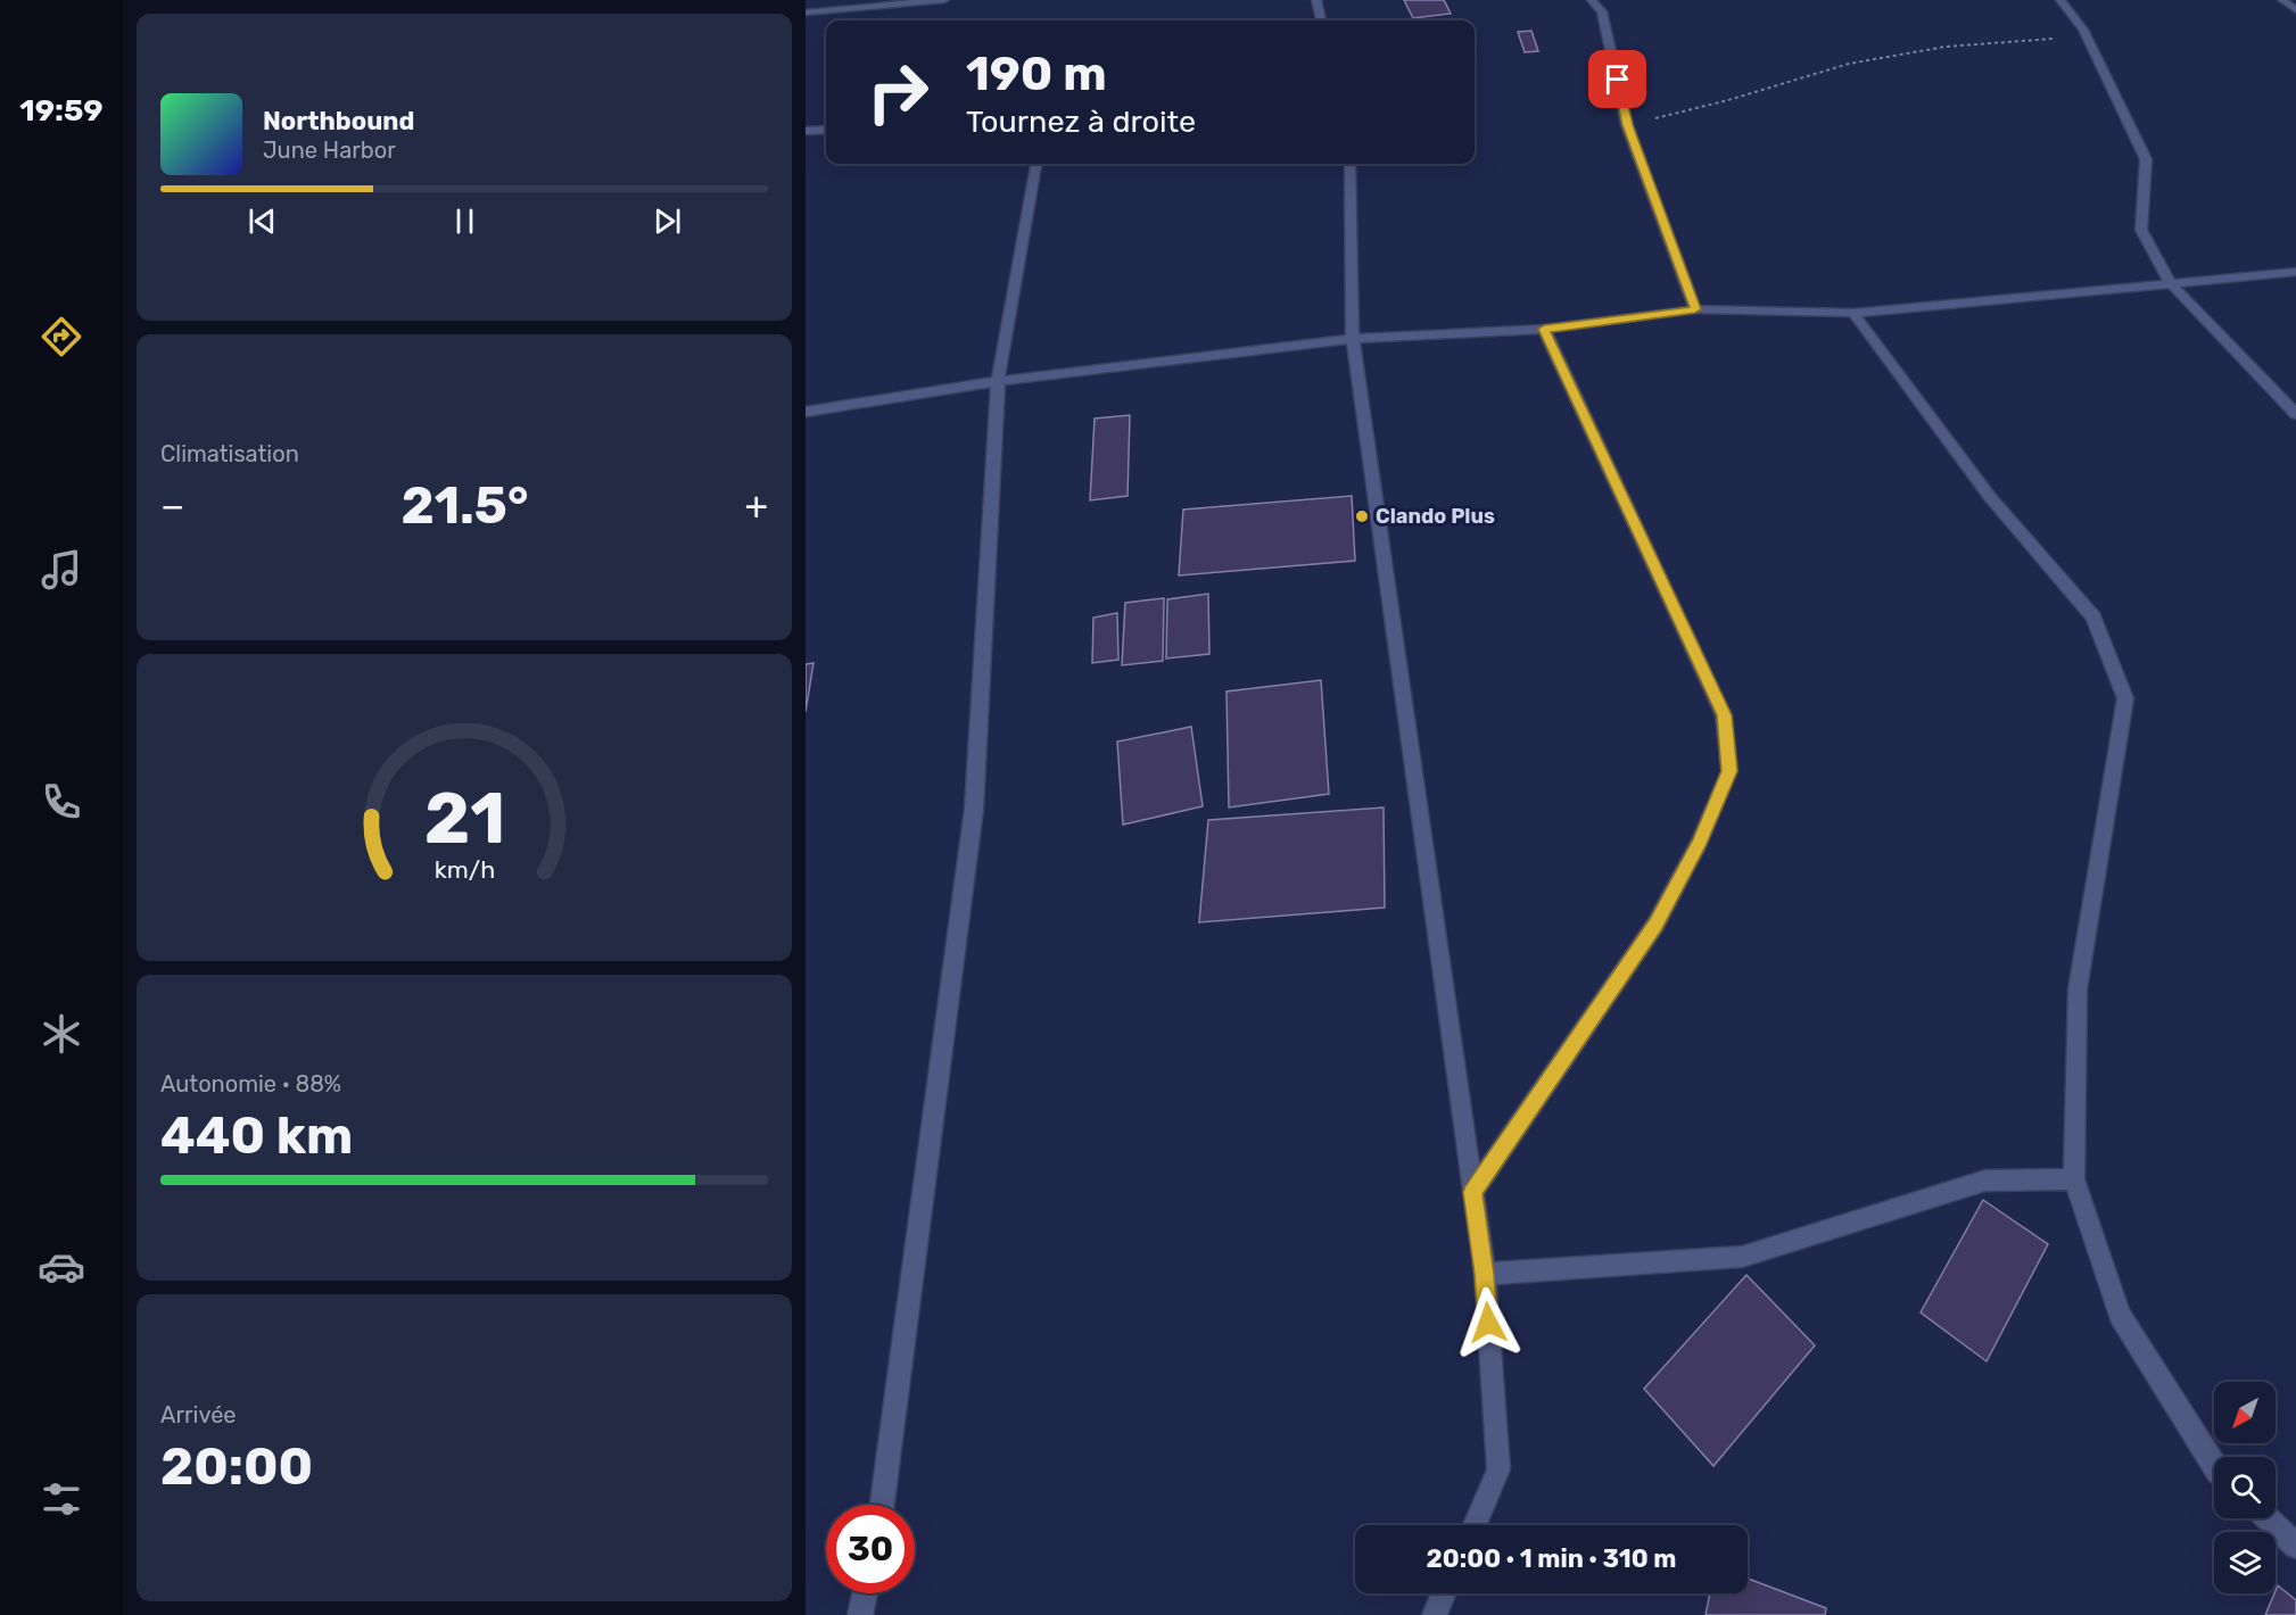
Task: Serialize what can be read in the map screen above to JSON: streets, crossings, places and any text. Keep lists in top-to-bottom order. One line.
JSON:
{"places":["Clando Plus"],"north":"bottom left","page":{"tabs":"19:59","turn":["190 m","Tournez à droite"],"song":["Northbound","June Harbor"],"tile":["Climatisation",["Autonomie · 88%","440 km"],["Arrivée","20:00"]],"heat":["−","21.5°","+"],"limit":"30","trip":"20:00 · 1 min · 310 m","gauge":["21","km/h"]}}
